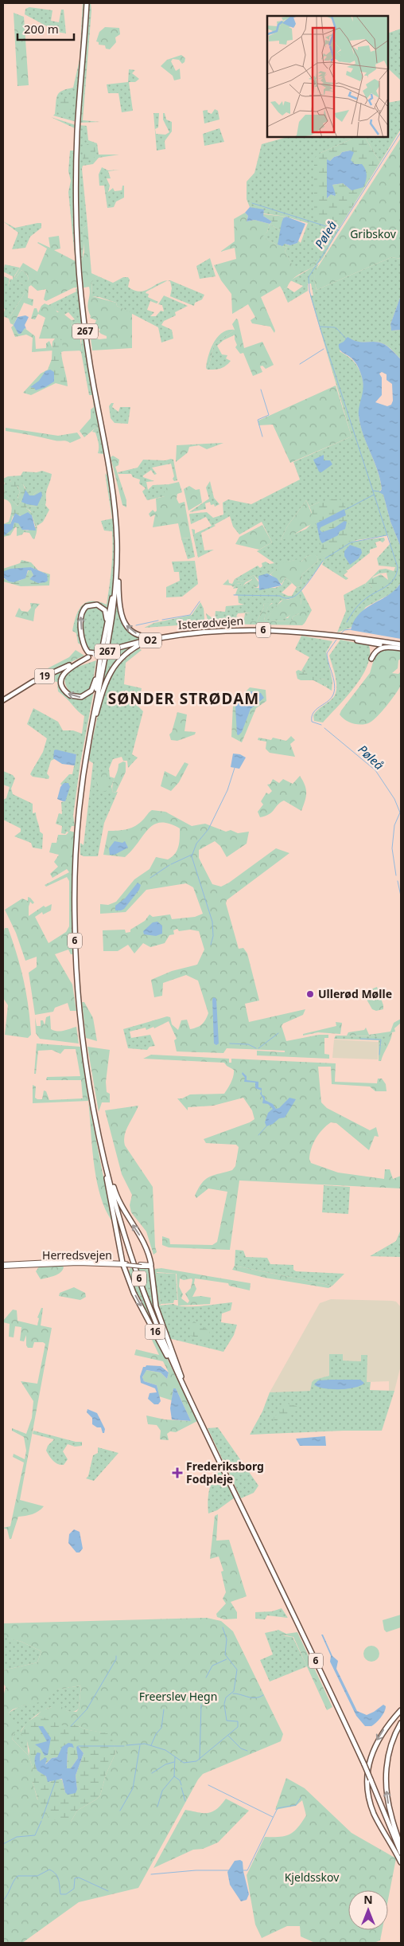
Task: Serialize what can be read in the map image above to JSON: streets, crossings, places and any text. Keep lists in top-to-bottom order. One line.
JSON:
{"streets":{"highway":["267","Isterødvejen","6","O2","19","16"],"main road":["Herredsvejen"]},"crossings":[["267","6"],["267","O2"],["Isterødvejen","6"],["Isterødvejen","O2"],["6","16"],["Herredsvejen","16"]],"districts":["SØNDER STRØDAM"],"water":["Pøleå"],"parks":["Gribskov","Freerslev Hegn","Kjeldsskov"],"places":{"other":["Ullerød Mølle"],"health":["Frederiksborg Fodpleje"]},"scale_bar":"200 m","north":"top"}
